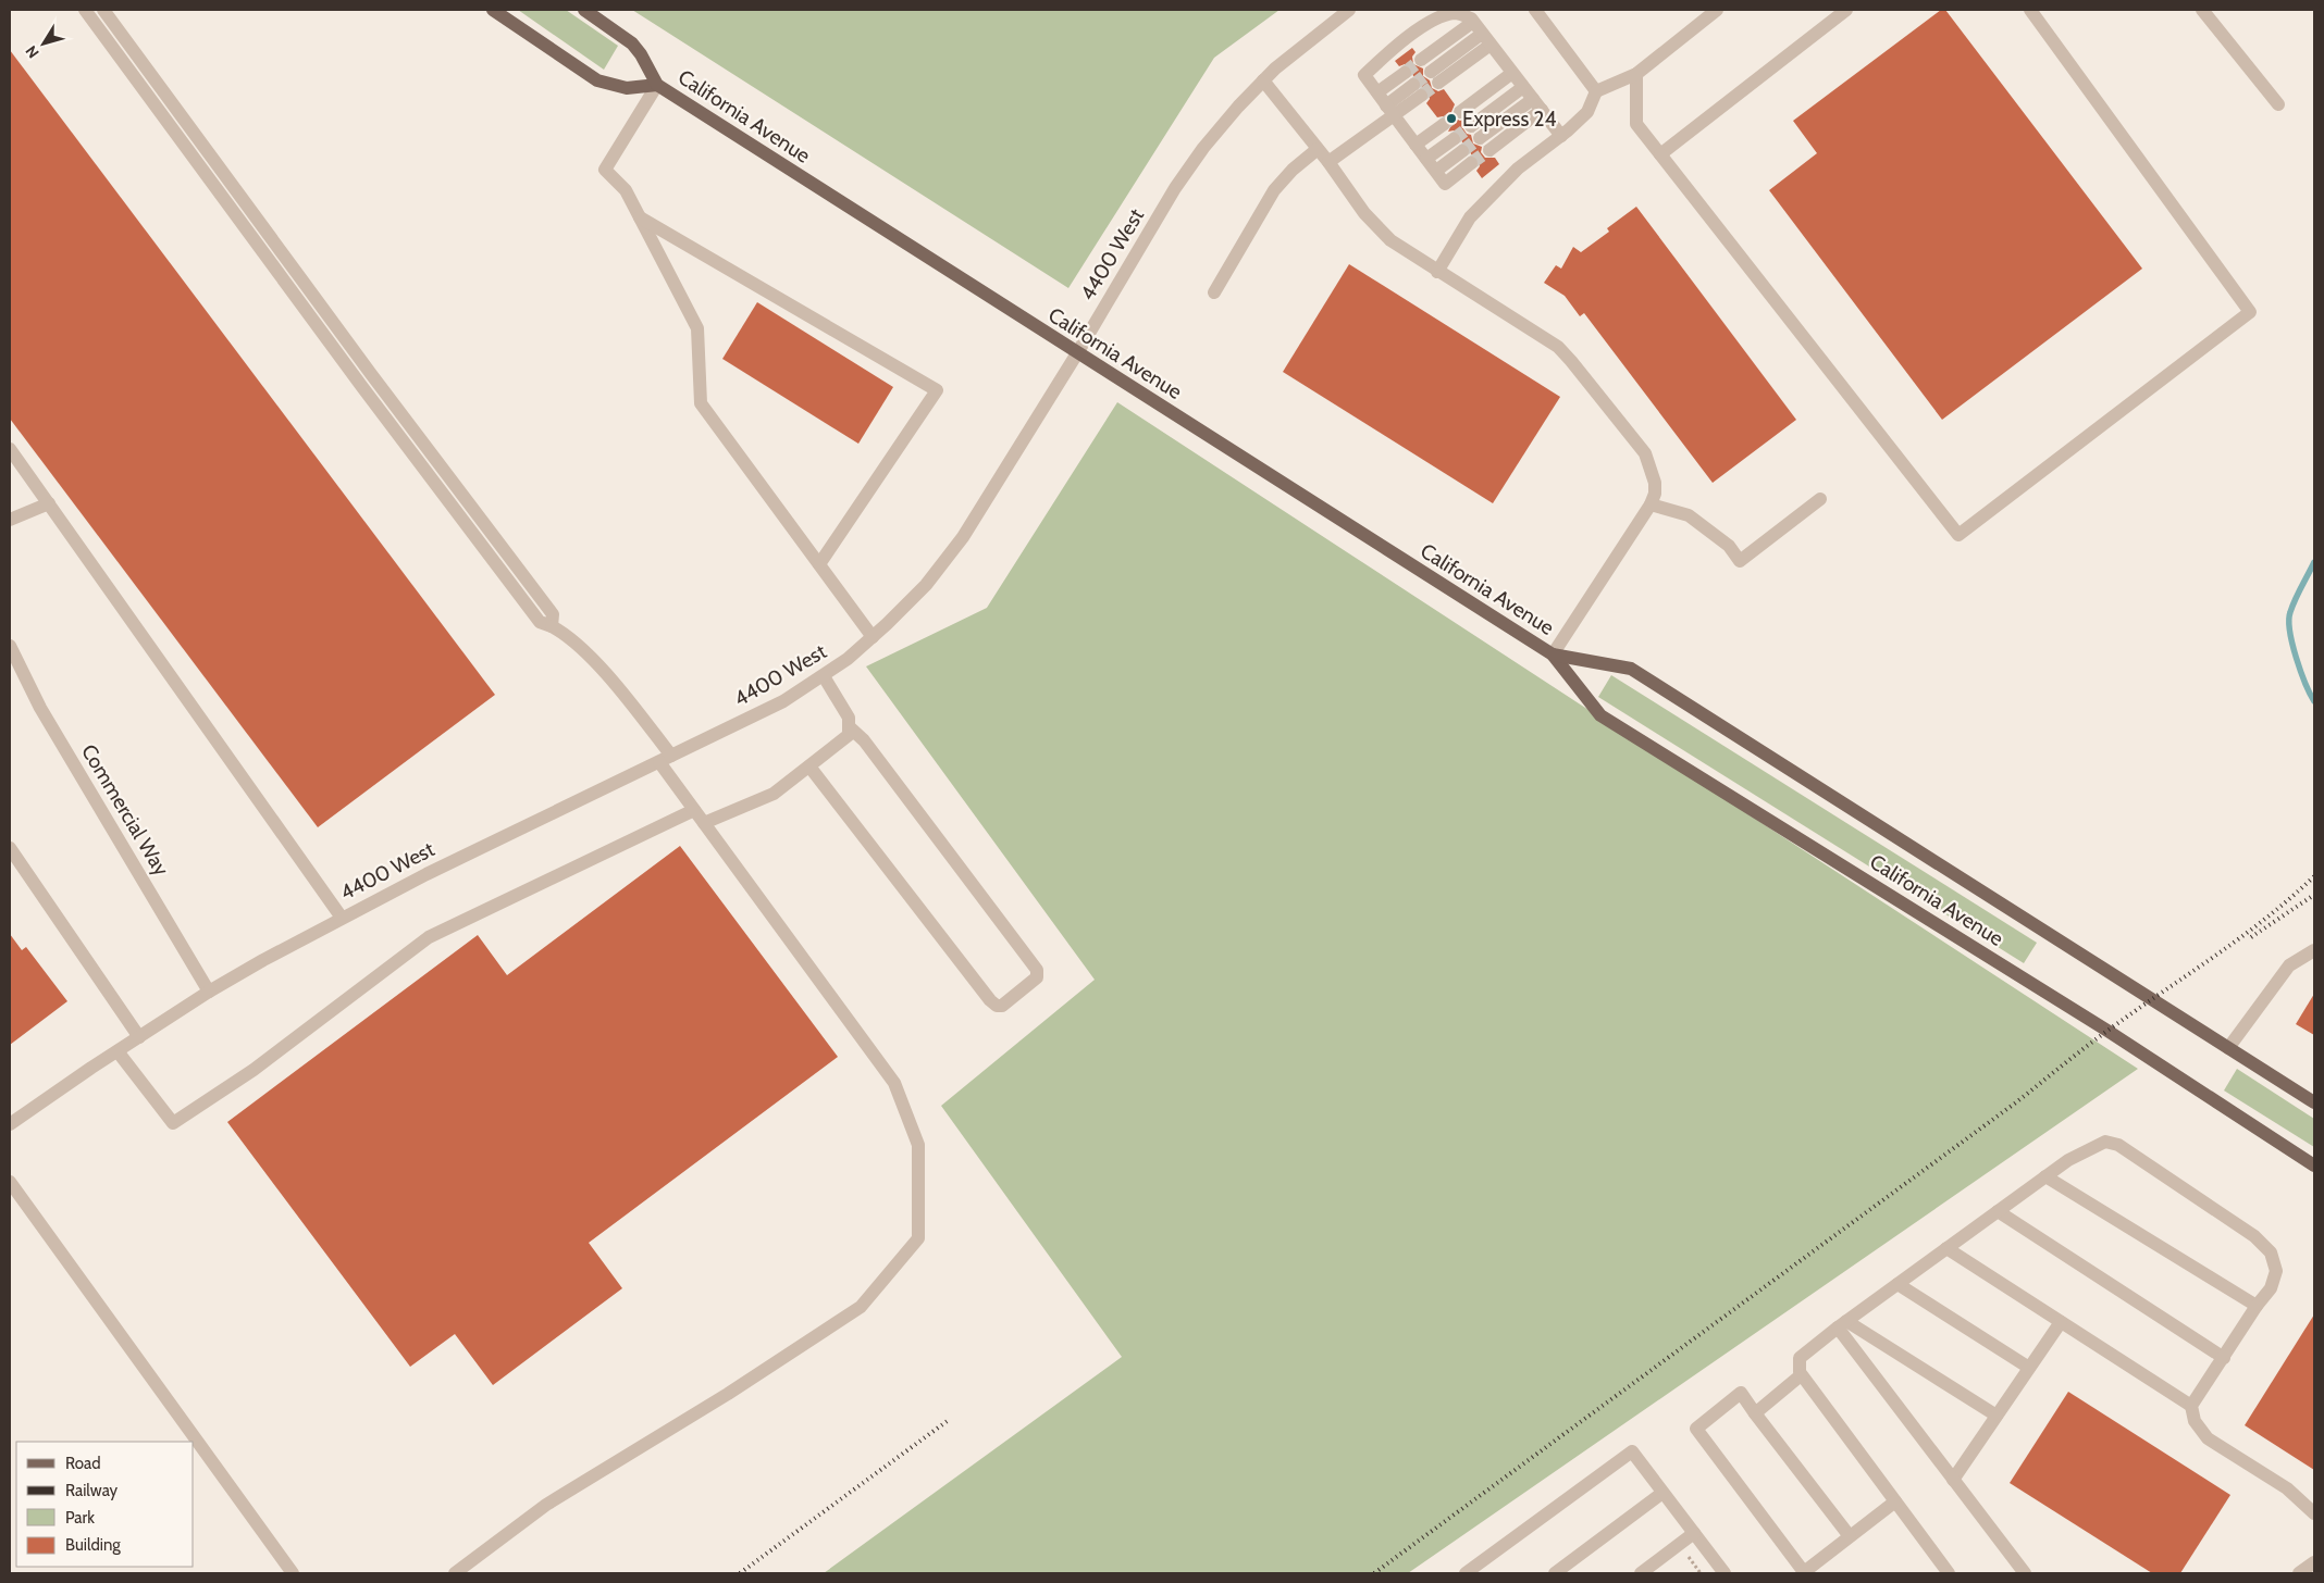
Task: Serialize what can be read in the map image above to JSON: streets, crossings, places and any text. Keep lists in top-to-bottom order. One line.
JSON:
{"streets":{"main road":["California Avenue"],"street":["4400 West","Commercial Way"]},"crossings":[["California Avenue","4400 West"],["4400 West","Commercial Way"]],"places":["Express 24"],"legend":["Road","Railway","Park","Building"],"north":"bottom left"}
